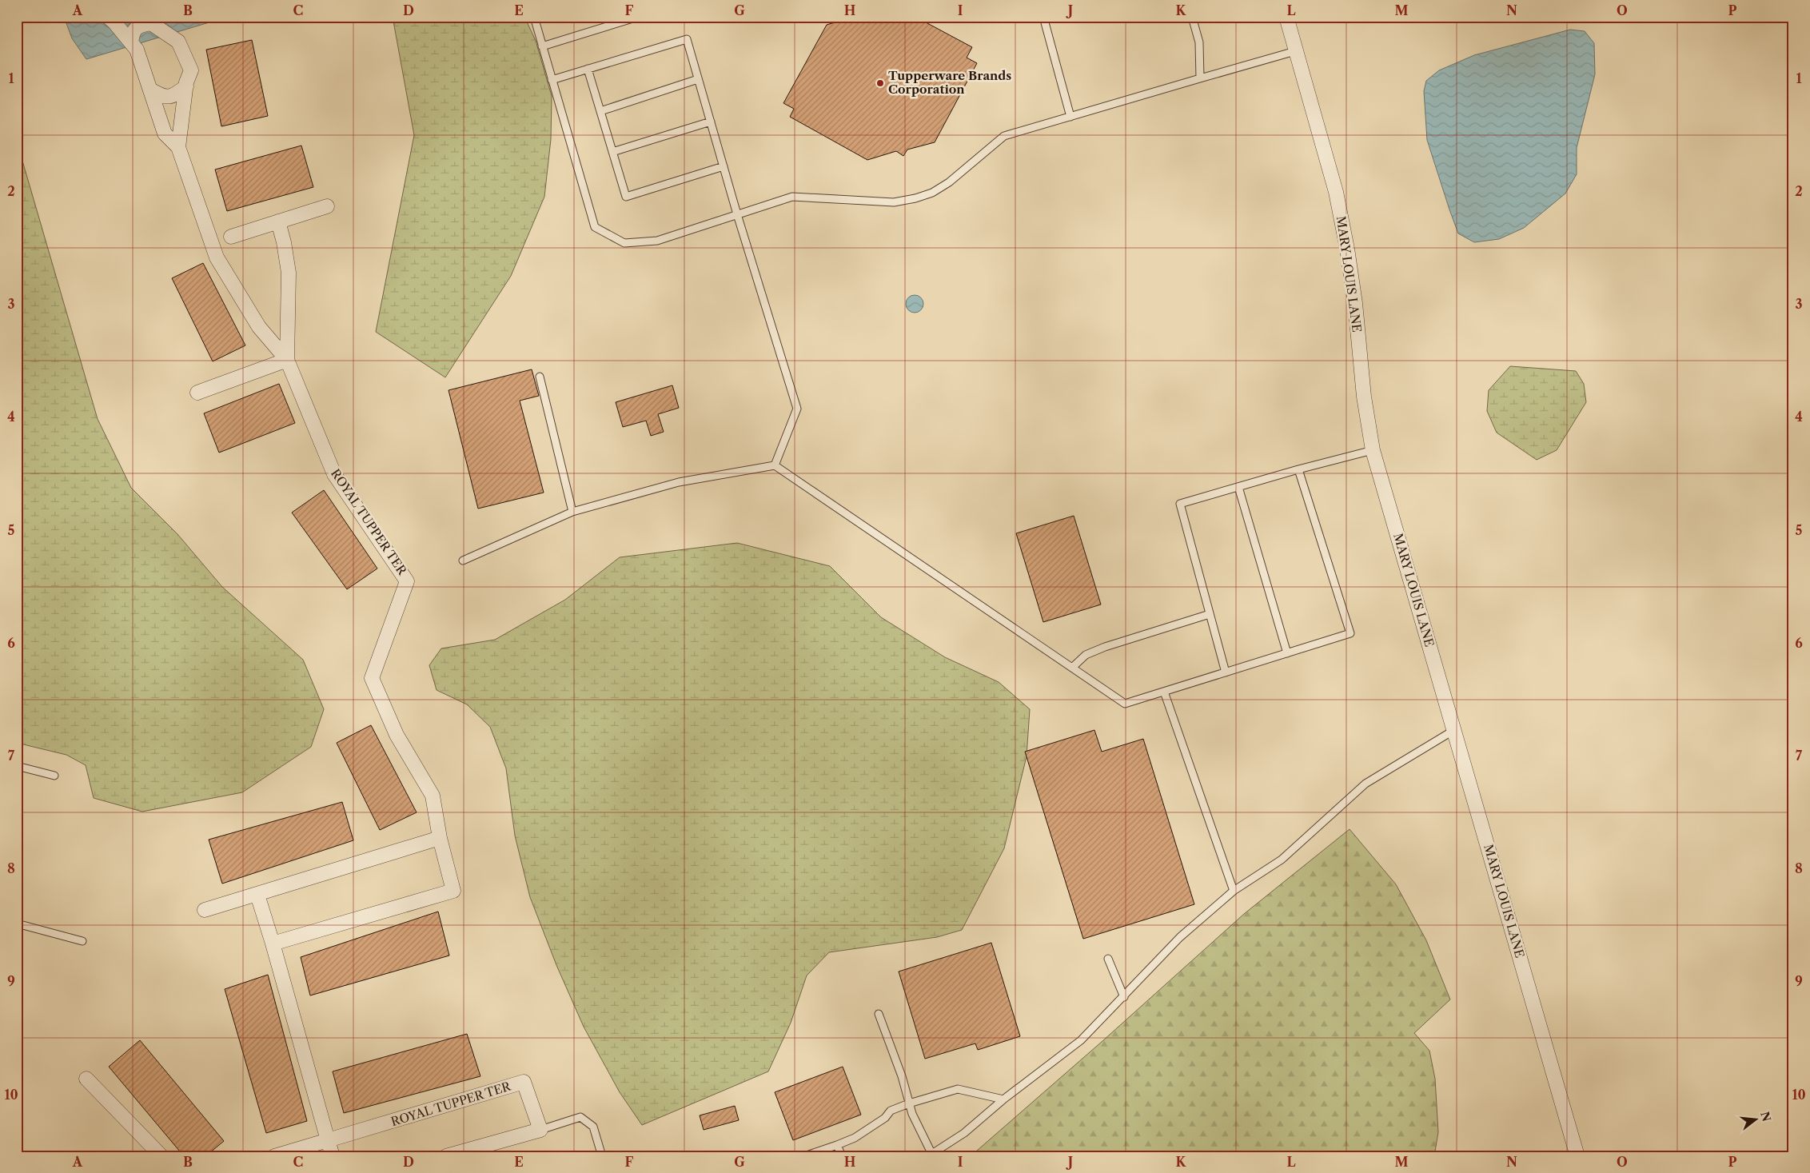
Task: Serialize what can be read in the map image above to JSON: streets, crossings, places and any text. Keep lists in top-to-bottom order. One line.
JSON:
{"streets":{"street":["MARY LOUIS LANE","ROYAL TUPPER TER"]},"places":["Tupperware Brands Corporation"],"north":"right","grid":{"columns":["A","B","C","D","E","F","G","H","I","J","K","L","M","N","O","P"],"rows":["1","2","3","4","5","6","7","8","9","10"]}}
